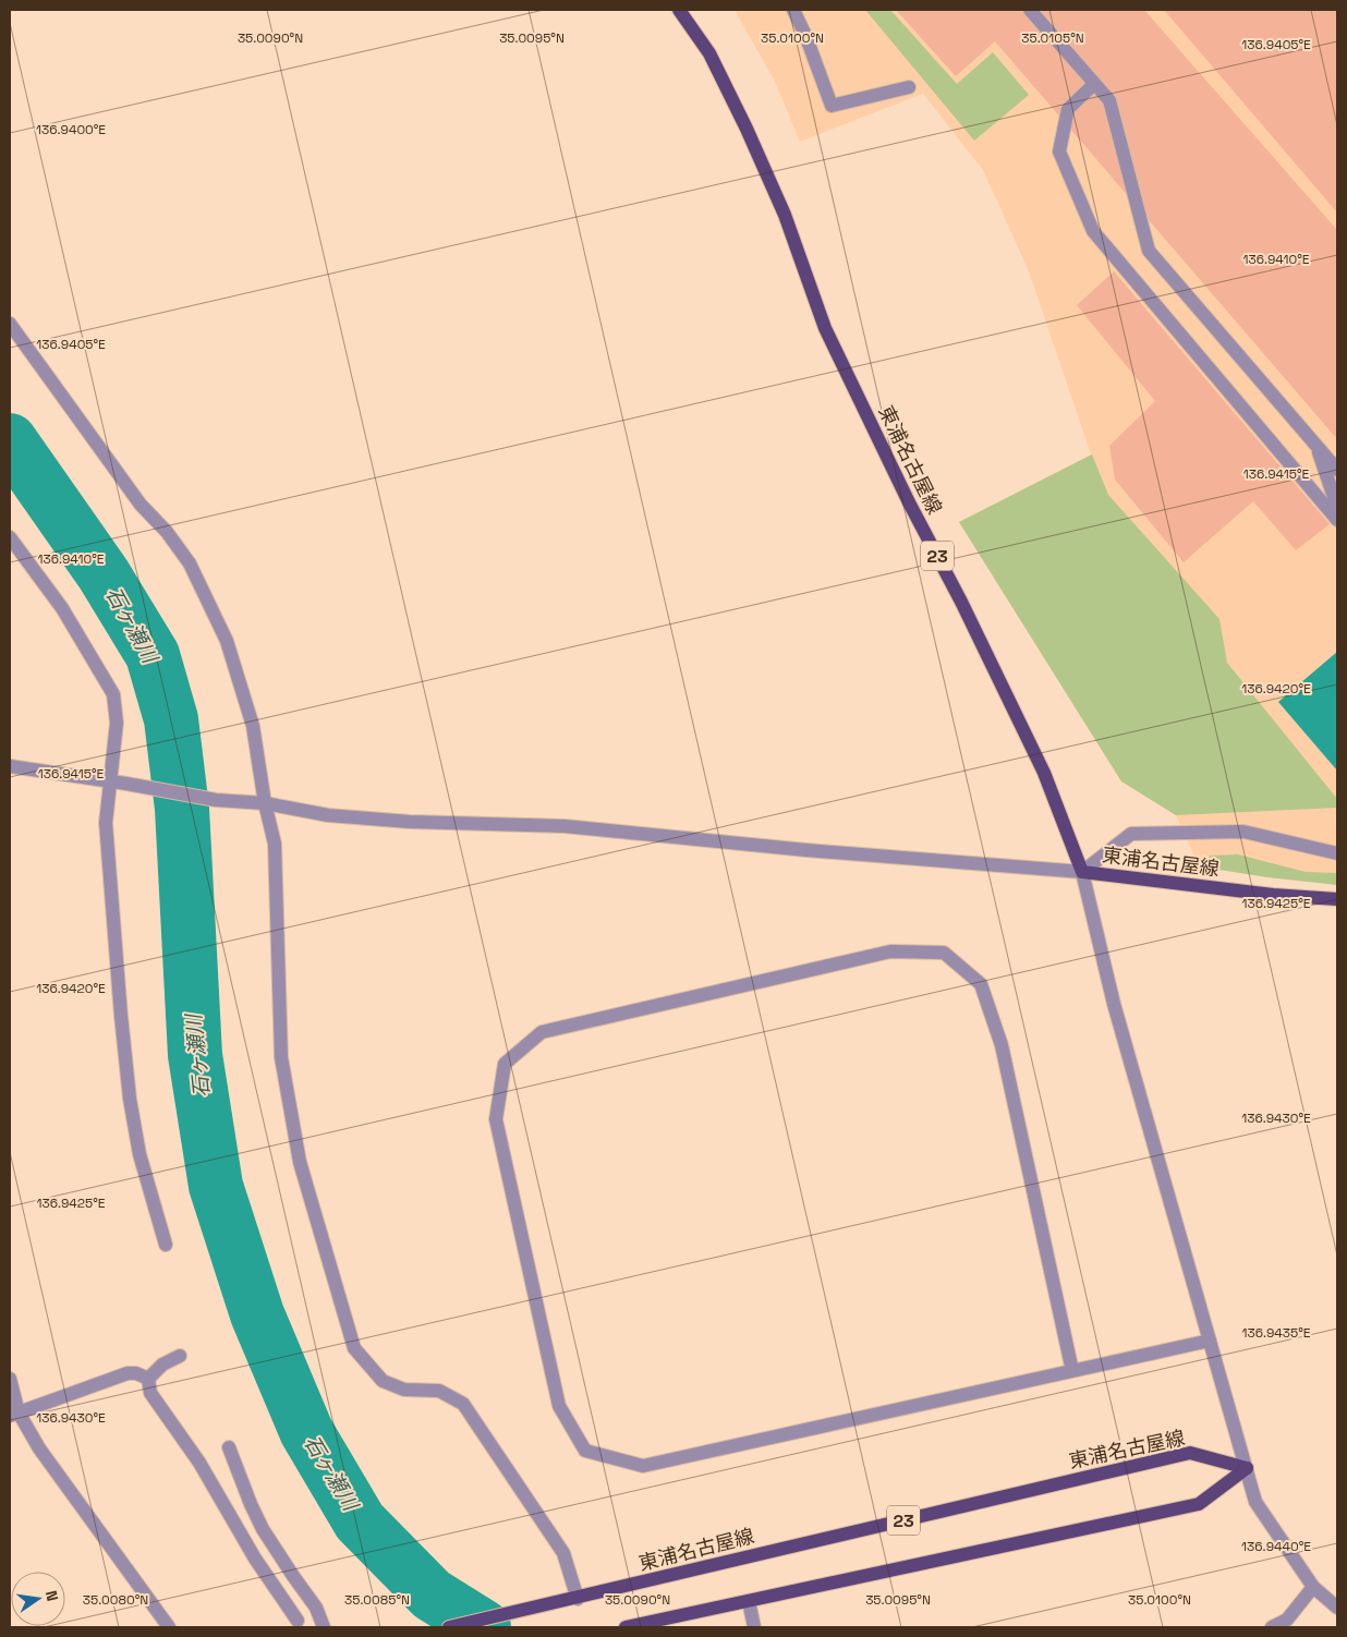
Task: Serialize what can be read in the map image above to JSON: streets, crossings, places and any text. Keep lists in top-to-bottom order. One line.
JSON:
{"streets":{"main road":["東浦名古屋線","23"]},"water":["石ヶ瀬川"],"north":"right","coordinates":["35.0090°N","35.0095°N","35.0100°N","35.0105°N","136.9405°E","136.9400°E","136.9410°E","136.9415°E","136.9420°E","136.9425°E","136.9430°E","136.9435°E","136.9440°E","35.0080°N","35.0085°N"]}
